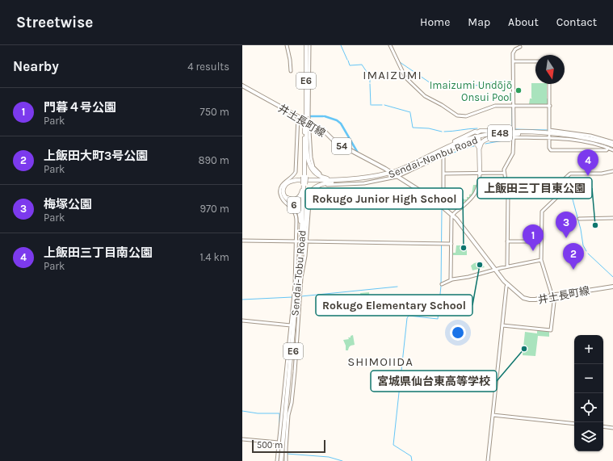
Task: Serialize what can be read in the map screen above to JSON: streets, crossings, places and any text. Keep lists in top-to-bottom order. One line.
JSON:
{"streets":{"highway":["E6","E48","Sendai-Nanbu Road","6","Sendai-Tobu Road"],"main road":["井土長町線","54"]},"crossings":[["井土長町線","Sendai-Nanbu Road"],["井土長町線","Sendai-Tobu Road"],["Sendai-Nanbu Road","6"],["6","Sendai-Tobu Road"]],"districts":["IMAIZUMI","SHIMOIIDA"],"places":["Imaizumi Undōjō Onsui Pool","上飯田三丁目東公園","Rokugo Junior High School","Rokugo Elementary School","宮城県仙台東高等学校"],"scale_bar":"500 m","north":"bottom","page":{"header":"Streetwise","nav":["Home","Map","About","Contact"],"heading":["Nearby","4 results"],"list":[{"mark":"1","name":"門暮４号公園","note":"Park","value":"750 m"},{"mark":"2","name":"上飯田大町3号公園","note":"Park","value":"890 m"},{"mark":"3","name":"梅塚公園","note":"Park","value":"970 m"},{"mark":"4","name":"上飯田三丁目南公園","note":"Park","value":"1.4 km"}],"pins":["4","3","1","2"],"map_buttons":["+","−"],"scale":"500 m"}}
